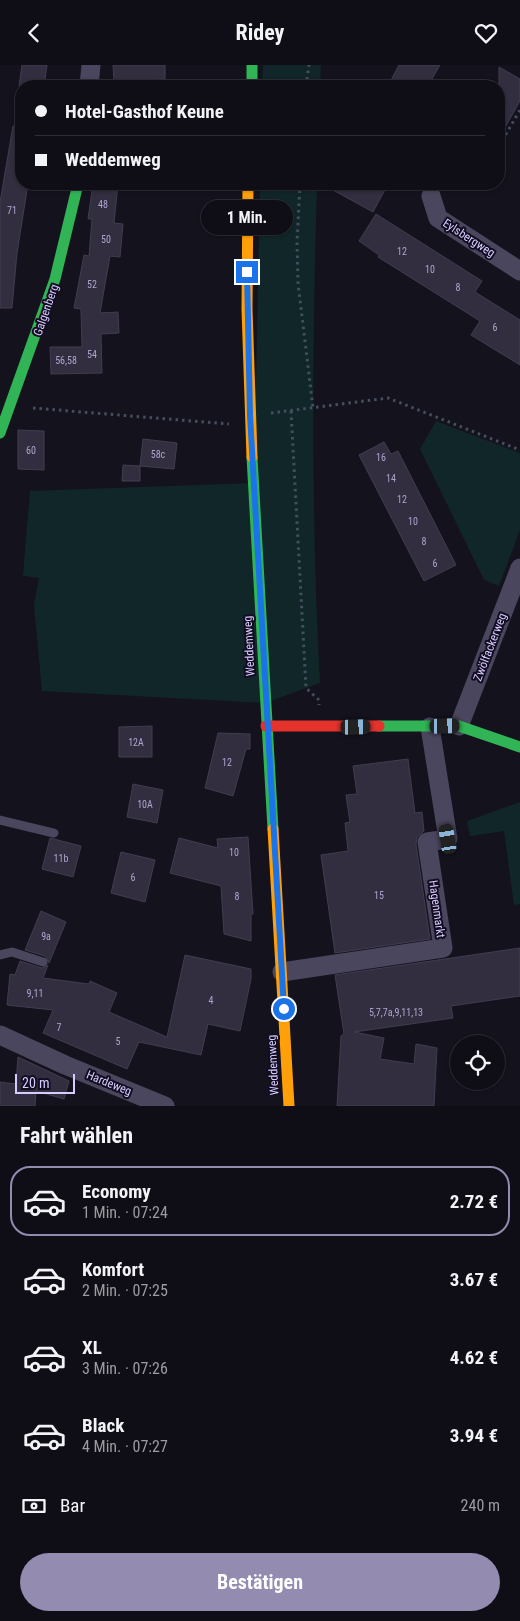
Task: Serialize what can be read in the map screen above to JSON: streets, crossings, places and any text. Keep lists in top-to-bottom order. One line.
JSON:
{"streets":{"main road":["Galgenberg","Weddemweg"],"street":["Eylsbergweg","Zwölfackerweg","Hagenmarkt","Hardeweg"]},"crossings":[["Weddemweg","Hagenmarkt"]],"house_numbers":["48","71","50","12","10","52","8","6","54","56,58","60","58c","16","14","12","10","8","6","12A","12","10A","10","11b","6","15","8","9a","9,11","4","5,7,7a,9,11,13","7","5"],"scale_bar":"20 m","page":{"header":"Ridey","banner":["Hotel-Gasthof Keune","Weddemweg"],"bubble":"1 Min.","scale":"20 m","heading":"Fahrt wählen","list":[{"name":"Economy","note":"1 Min. · 07:24","value":"2.72 €"},{"name":"Komfort","note":"2 Min. · 07:25","value":"3.67 €"},{"name":"XL","note":"3 Min. · 07:26","value":"4.62 €"},{"name":"Black","note":"4 Min. · 07:27","value":"3.94 €"}],"pay":["Bar","240 m"],"buttons":"Bestätigen"}}
